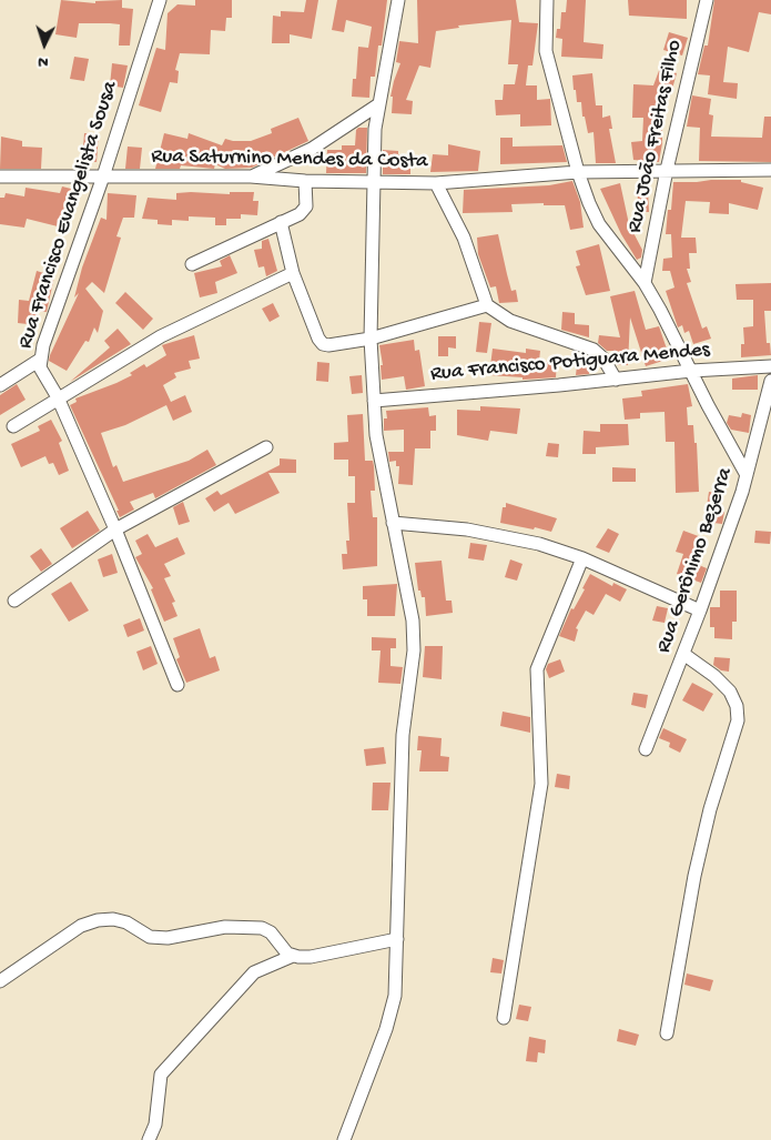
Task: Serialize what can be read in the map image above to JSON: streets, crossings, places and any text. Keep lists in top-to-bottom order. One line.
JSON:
{"streets":{"street":["Rua João Freitas Filho","Rua Saturnino Mendes da Costa","Rua Francisco Evangelista Sousa","Rua Francisco Potiguara Mendes","Rua Gerônimo Bezerra"]},"crossings":[["Rua João Freitas Filho","Rua Saturnino Mendes da Costa"],["Rua Saturnino Mendes da Costa","Rua Francisco Evangelista Sousa"]],"north":"bottom"}
